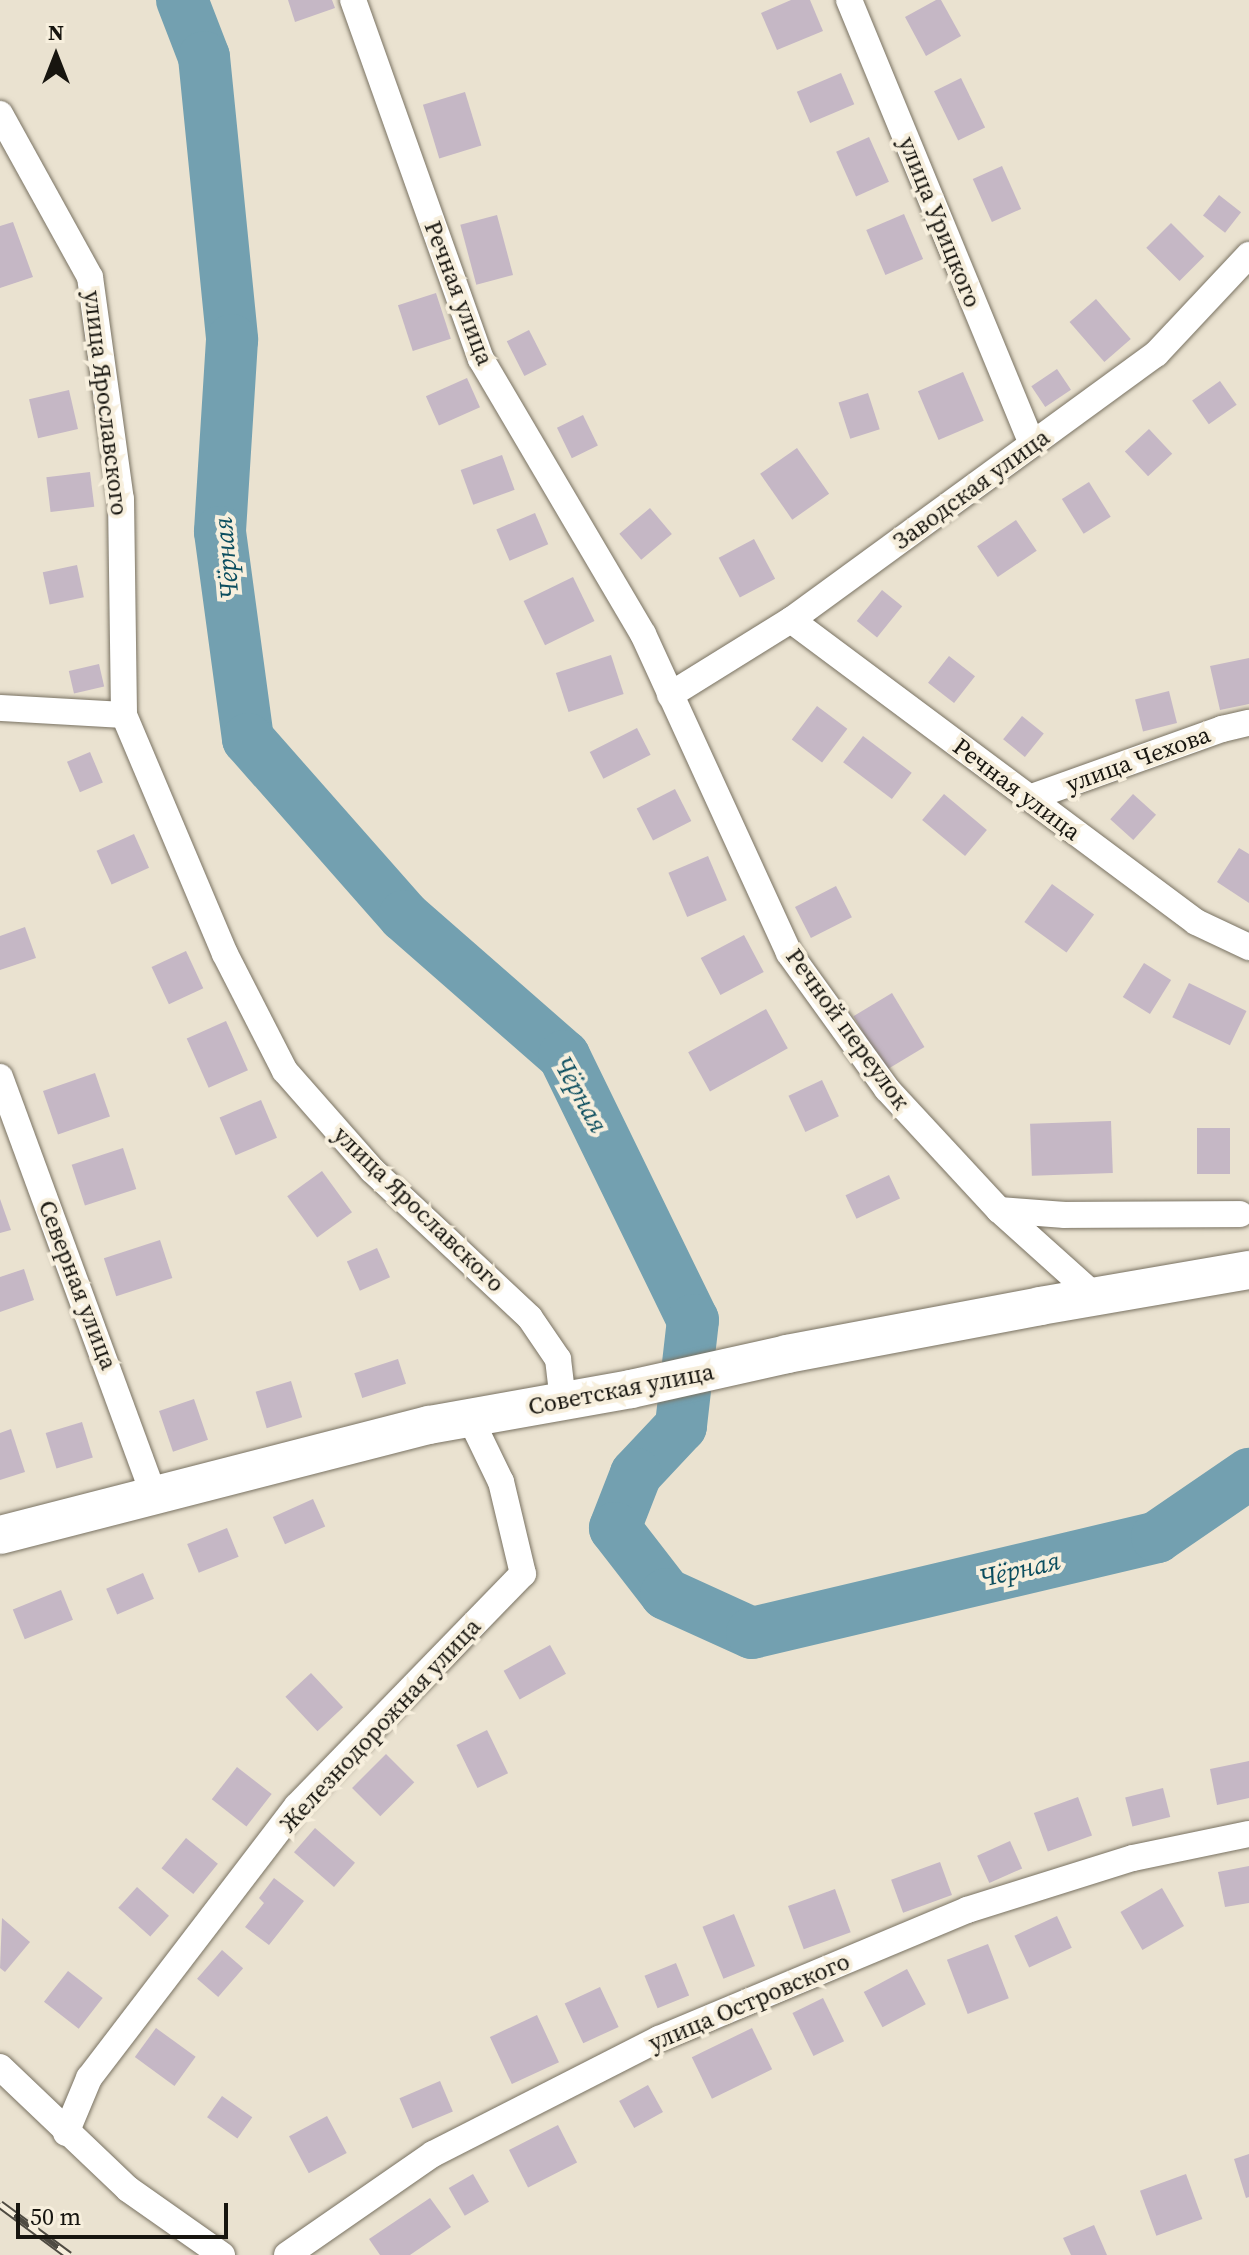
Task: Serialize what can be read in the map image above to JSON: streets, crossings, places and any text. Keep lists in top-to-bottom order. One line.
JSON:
{"streets":{"main road":["Советская улица"],"street":["улица Урицкого","Речная улица","улица Ярославского","Заводская улица","улица Чехова","Речной переулок","Северная улица","Железнодорожная улица","улица Островского"]},"crossings":[["улица Урицкого","Заводская улица"],["Речная улица","Заводская улица"],["Речная улица","улица Чехова"],["Речная улица","Речной переулок"],["улица Ярославского","Советская улица"],["Заводская улица","Речной переулок"],["Речной переулок","Советская улица"],["Северная улица","Советская улица"],["Советская улица","Железнодорожная улица"]],"water":["Чёрная"],"scale_bar":"50 m","north":"top"}
